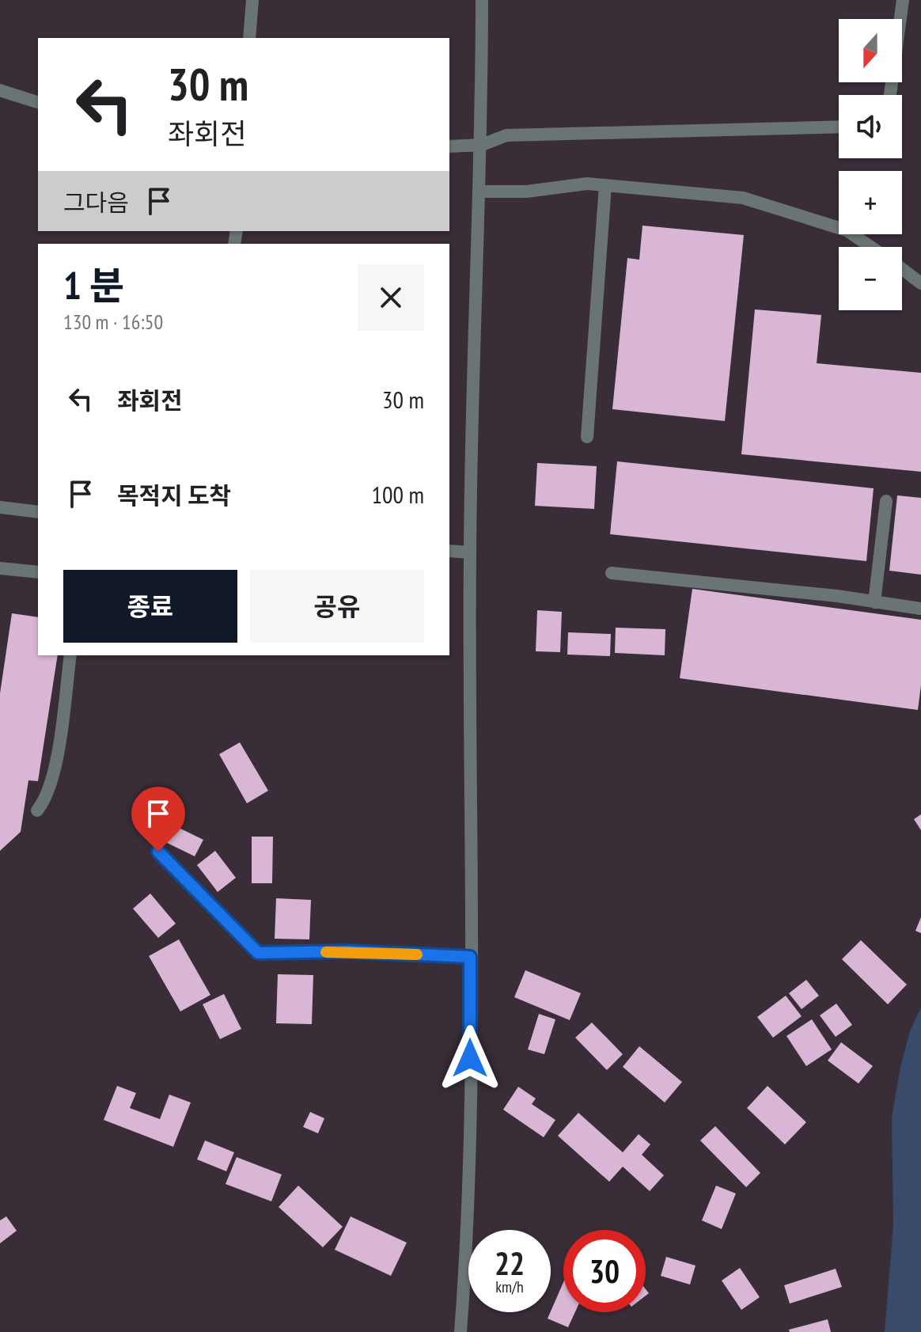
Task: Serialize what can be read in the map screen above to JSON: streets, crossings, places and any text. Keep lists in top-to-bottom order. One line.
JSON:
{"north":"bottom","page":{"map_buttons":["+","−"],"turn":["30 m","좌회전"],"then":"그다음","heading":["1 분","130 m · 16:50"],"list":[{"name":"좌회전","value":"30 m"},{"name":"목적지 도착","value":"100 m"}],"buttons":["종료","공유"],"speed":"22 km/h","limit":"30"}}
